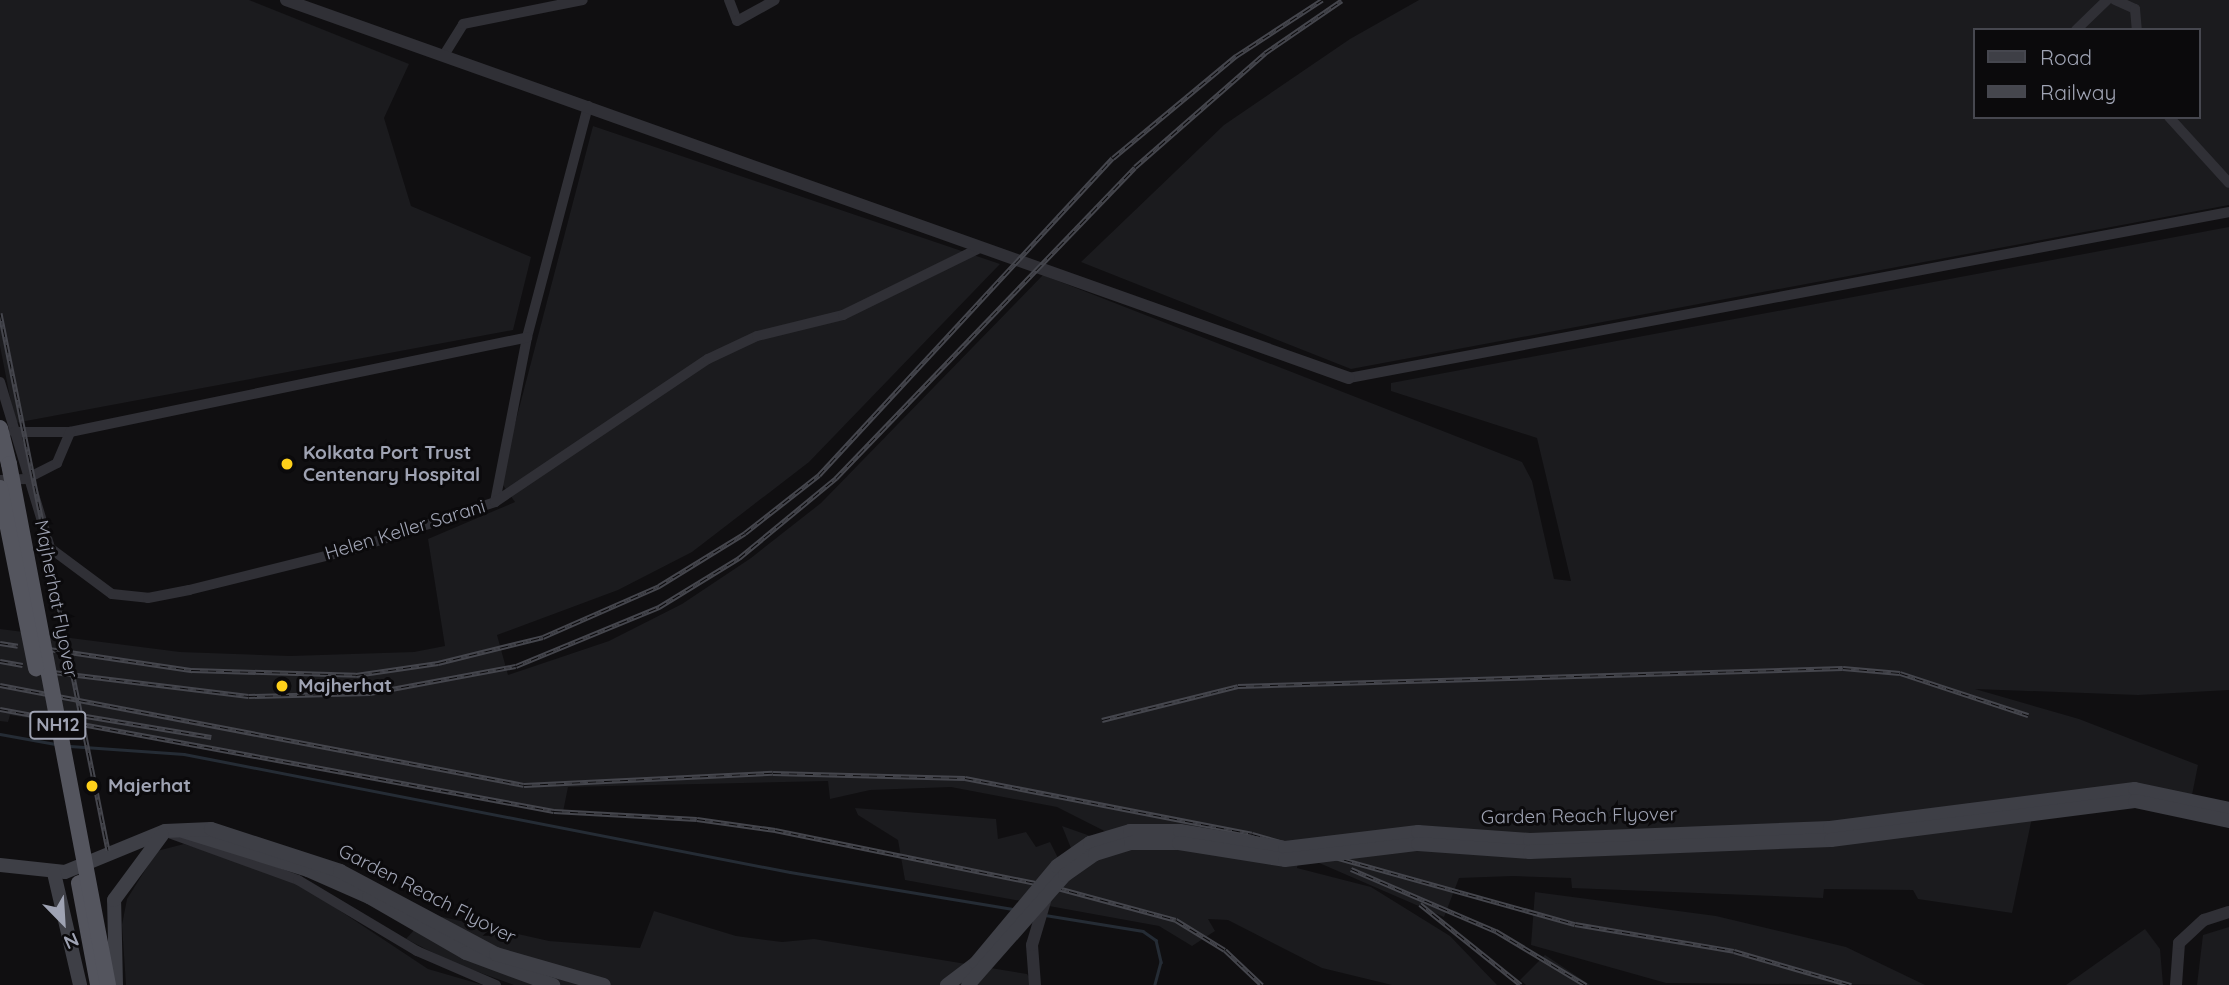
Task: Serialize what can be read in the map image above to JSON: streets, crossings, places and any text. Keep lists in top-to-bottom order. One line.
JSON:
{"streets":{"highway":["Majherhat Flyover","NH12"],"main road":["Garden Reach Flyover"],"street":["Helen Keller Sarani"]},"crossings":[["Helen Keller Sarani","Majherhat Flyover"]],"places":["Kolkata Port Trust Centenary Hospital","Majherhat","Majerhat"],"legend":["Road","Railway"],"north":"bottom right"}
